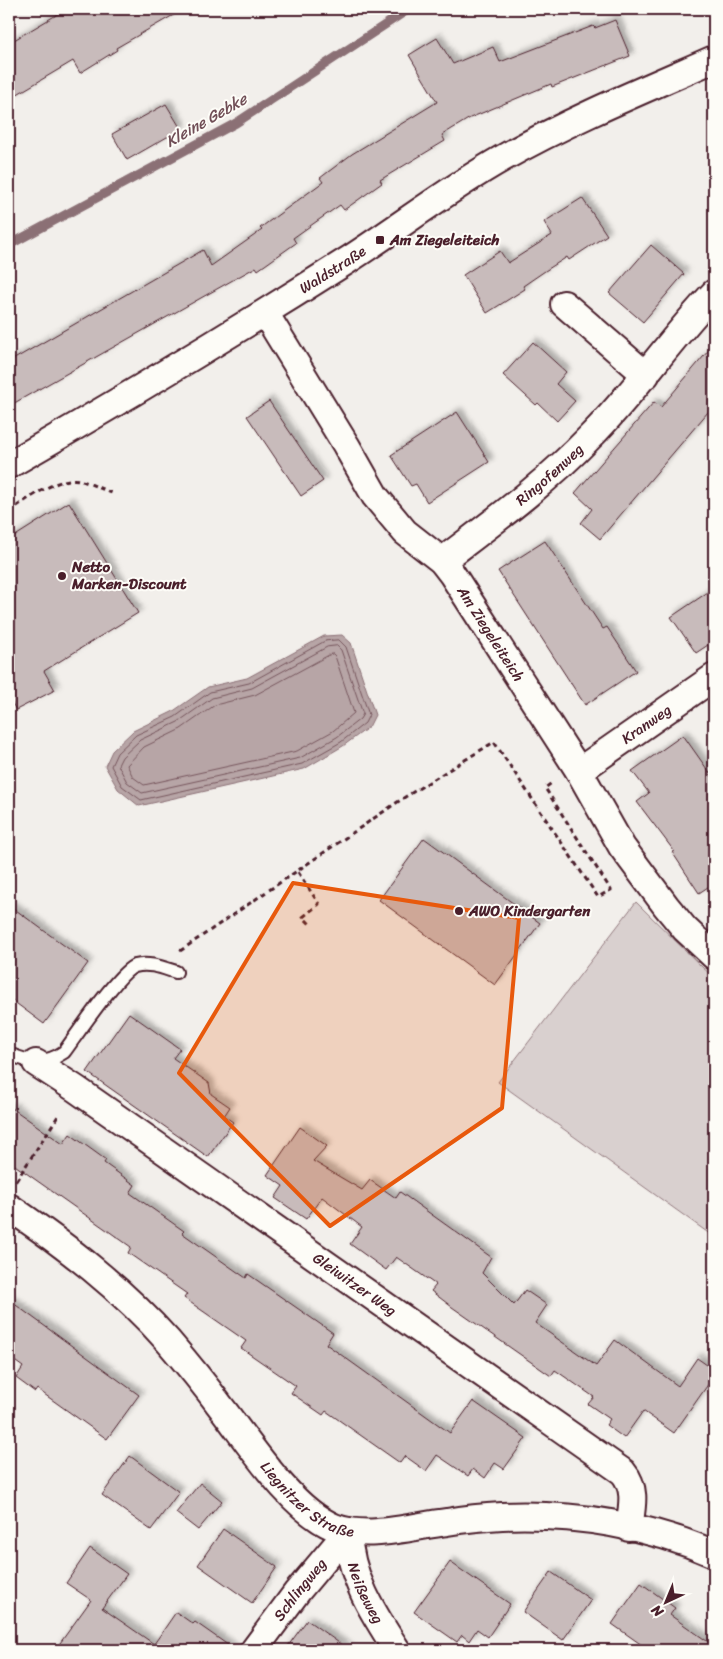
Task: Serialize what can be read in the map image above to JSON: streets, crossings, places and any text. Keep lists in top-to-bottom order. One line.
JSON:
{"streets":{"street":["Waldstraße","Ringofenweg","Am Ziegeleiteich","Kranweg","Gleiwitzer Weg","Liegnitzer Straße","Schlingweg","Neißeweg"]},"crossings":[["Waldstraße","Am Ziegeleiteich"],["Ringofenweg","Am Ziegeleiteich"],["Am Ziegeleiteich","Kranweg"],["Gleiwitzer Weg","Liegnitzer Straße"],["Liegnitzer Straße","Schlingweg"],["Liegnitzer Straße","Neißeweg"],["Schlingweg","Neißeweg"]],"water":["Kleine Gebke"],"places":{"transit":["Am Ziegeleiteich"],"other":["Netto Marken-Discount","AWO Kindergarten"]},"north":"bottom left"}
